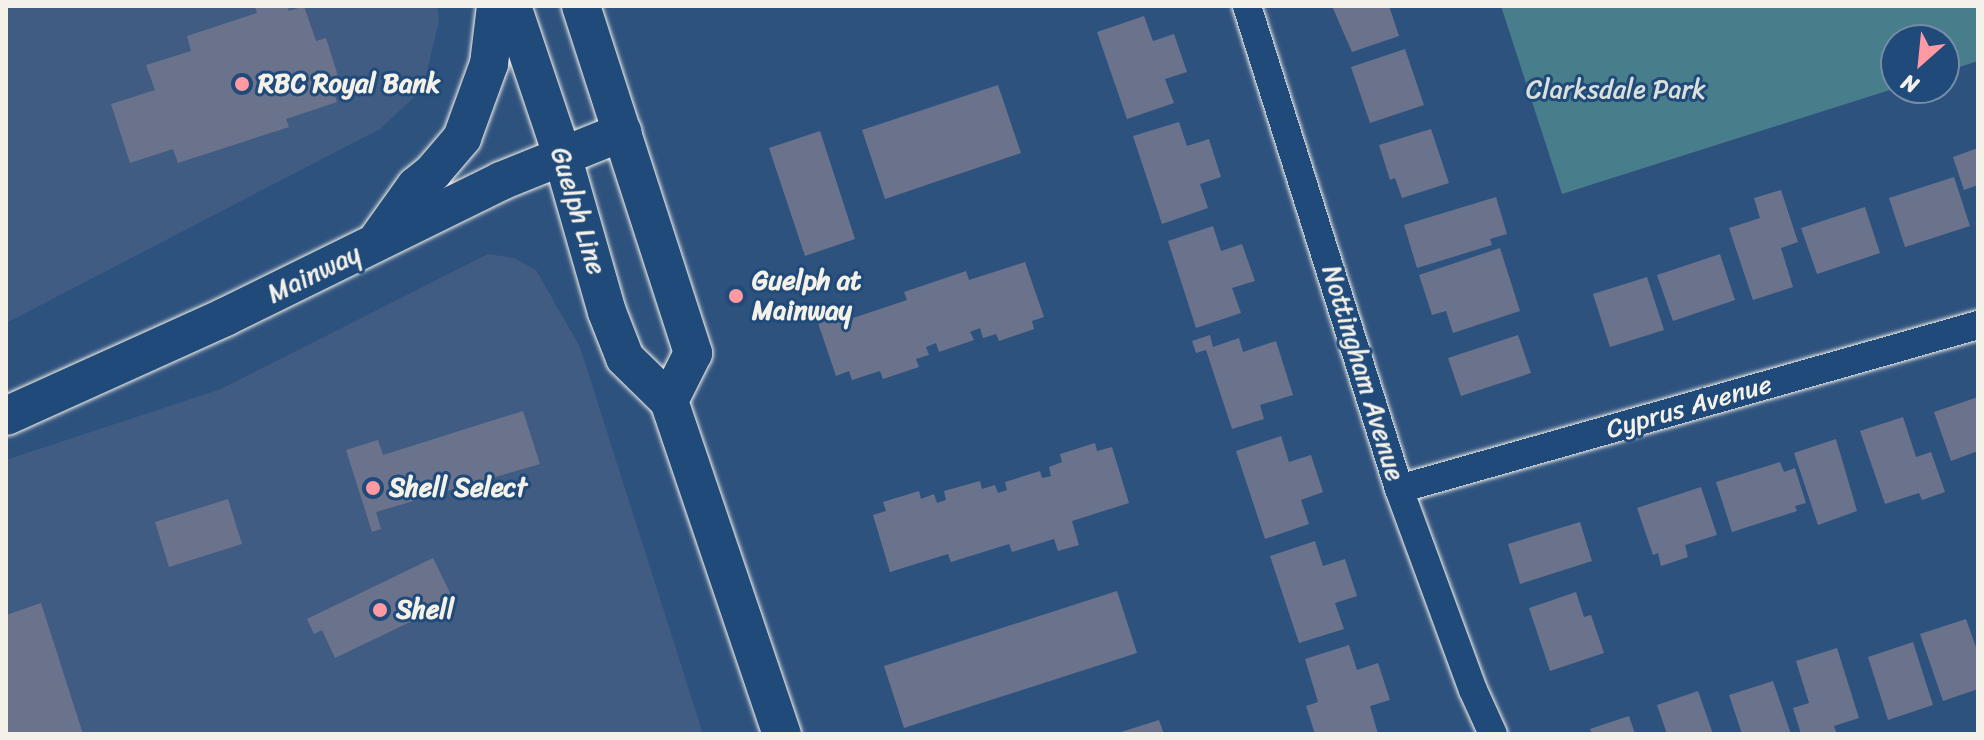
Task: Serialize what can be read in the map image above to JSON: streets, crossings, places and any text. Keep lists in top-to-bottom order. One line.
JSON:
{"streets":{"main road":["Guelph Line","Mainway"],"street":["Nottingham Avenue","Cyprus Avenue"]},"crossings":[["Guelph Line","Mainway"],["Nottingham Avenue","Cyprus Avenue"]],"parks":["Clarksdale Park"],"places":["RBC Royal Bank","Guelph at Mainway","Shell Select","Shell"],"north":"bottom left"}
